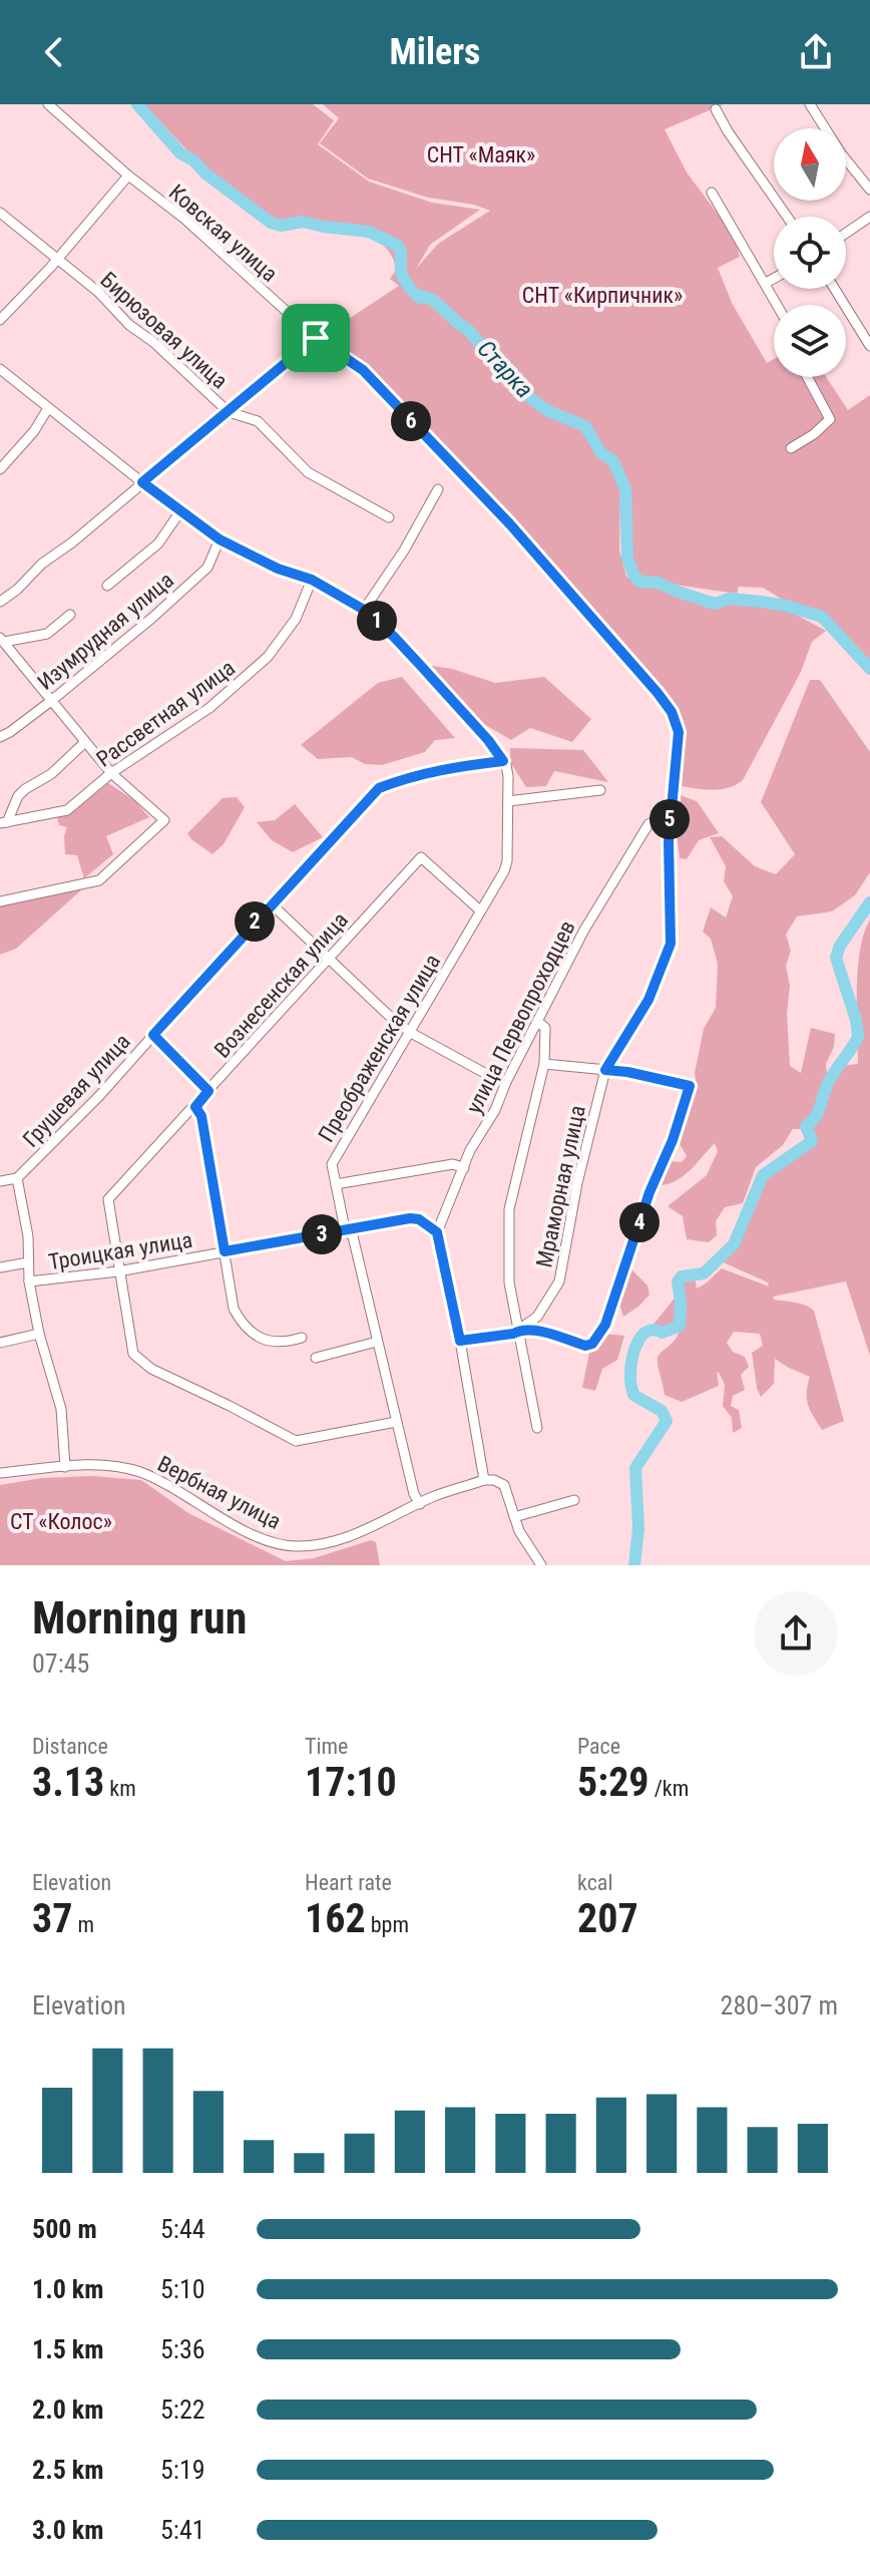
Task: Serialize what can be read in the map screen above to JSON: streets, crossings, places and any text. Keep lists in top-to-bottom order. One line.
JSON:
{"streets":{"street":["Ковская улица","Бирюзовая улица","Изумрудная улица","Рассветная улица","Вознесенская улица","улица Первопроходцев","Преображенская улица","Грушевая улица","Мраморная улица","Троицкая улица","Вербная улица"]},"crossings":[["Ковская улица","улица Первопроходцев"],["Ковская улица","Мраморная улица"],["Вознесенская улица","Преображенская улица"],["Вознесенская улица","Троицкая улица"],["улица Первопроходцев","Троицкая улица"],["Преображенская улица","Грушевая улица"],["Преображенская улица","Троицкая улица"],["Преображенская улица","Вербная улица"]],"water":["Старка"],"parks":["СНТ «Маяк»","СНТ «Кирпичник»","СТ «Колос»"],"north":"top","page":{"header":"Milers","pins":["6","1","5","2","4","3"],"heading":["Morning run","07:45"],"stats":[["Distance","3.13 km"],["Time","17:10"],["Pace","5:29 /km"],["Elevation","37 m"],["Heart rate","162 bpm"],["kcal","207"]],"chart":["Elevation","280–307 m"],"list":[{"name":"500 m","note":"5:44"},{"name":"1.0 km","note":"5:10"},{"name":"1.5 km","note":"5:36"},{"name":"2.0 km","note":"5:22"},{"name":"2.5 km","note":"5:19"},{"name":"3.0 km","note":"5:41"}]}}
